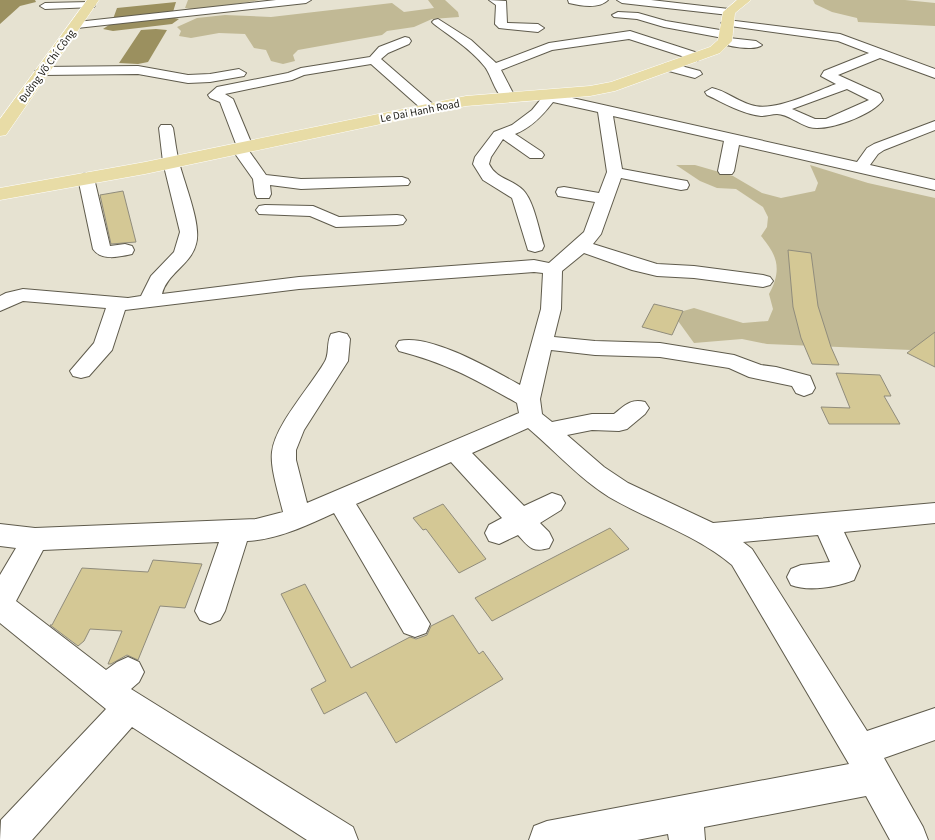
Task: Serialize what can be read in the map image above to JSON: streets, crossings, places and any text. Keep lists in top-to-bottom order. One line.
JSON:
{"streets":{"main road":["Đường Võ Chí Công","Le Dai Hanh Road"]}}
